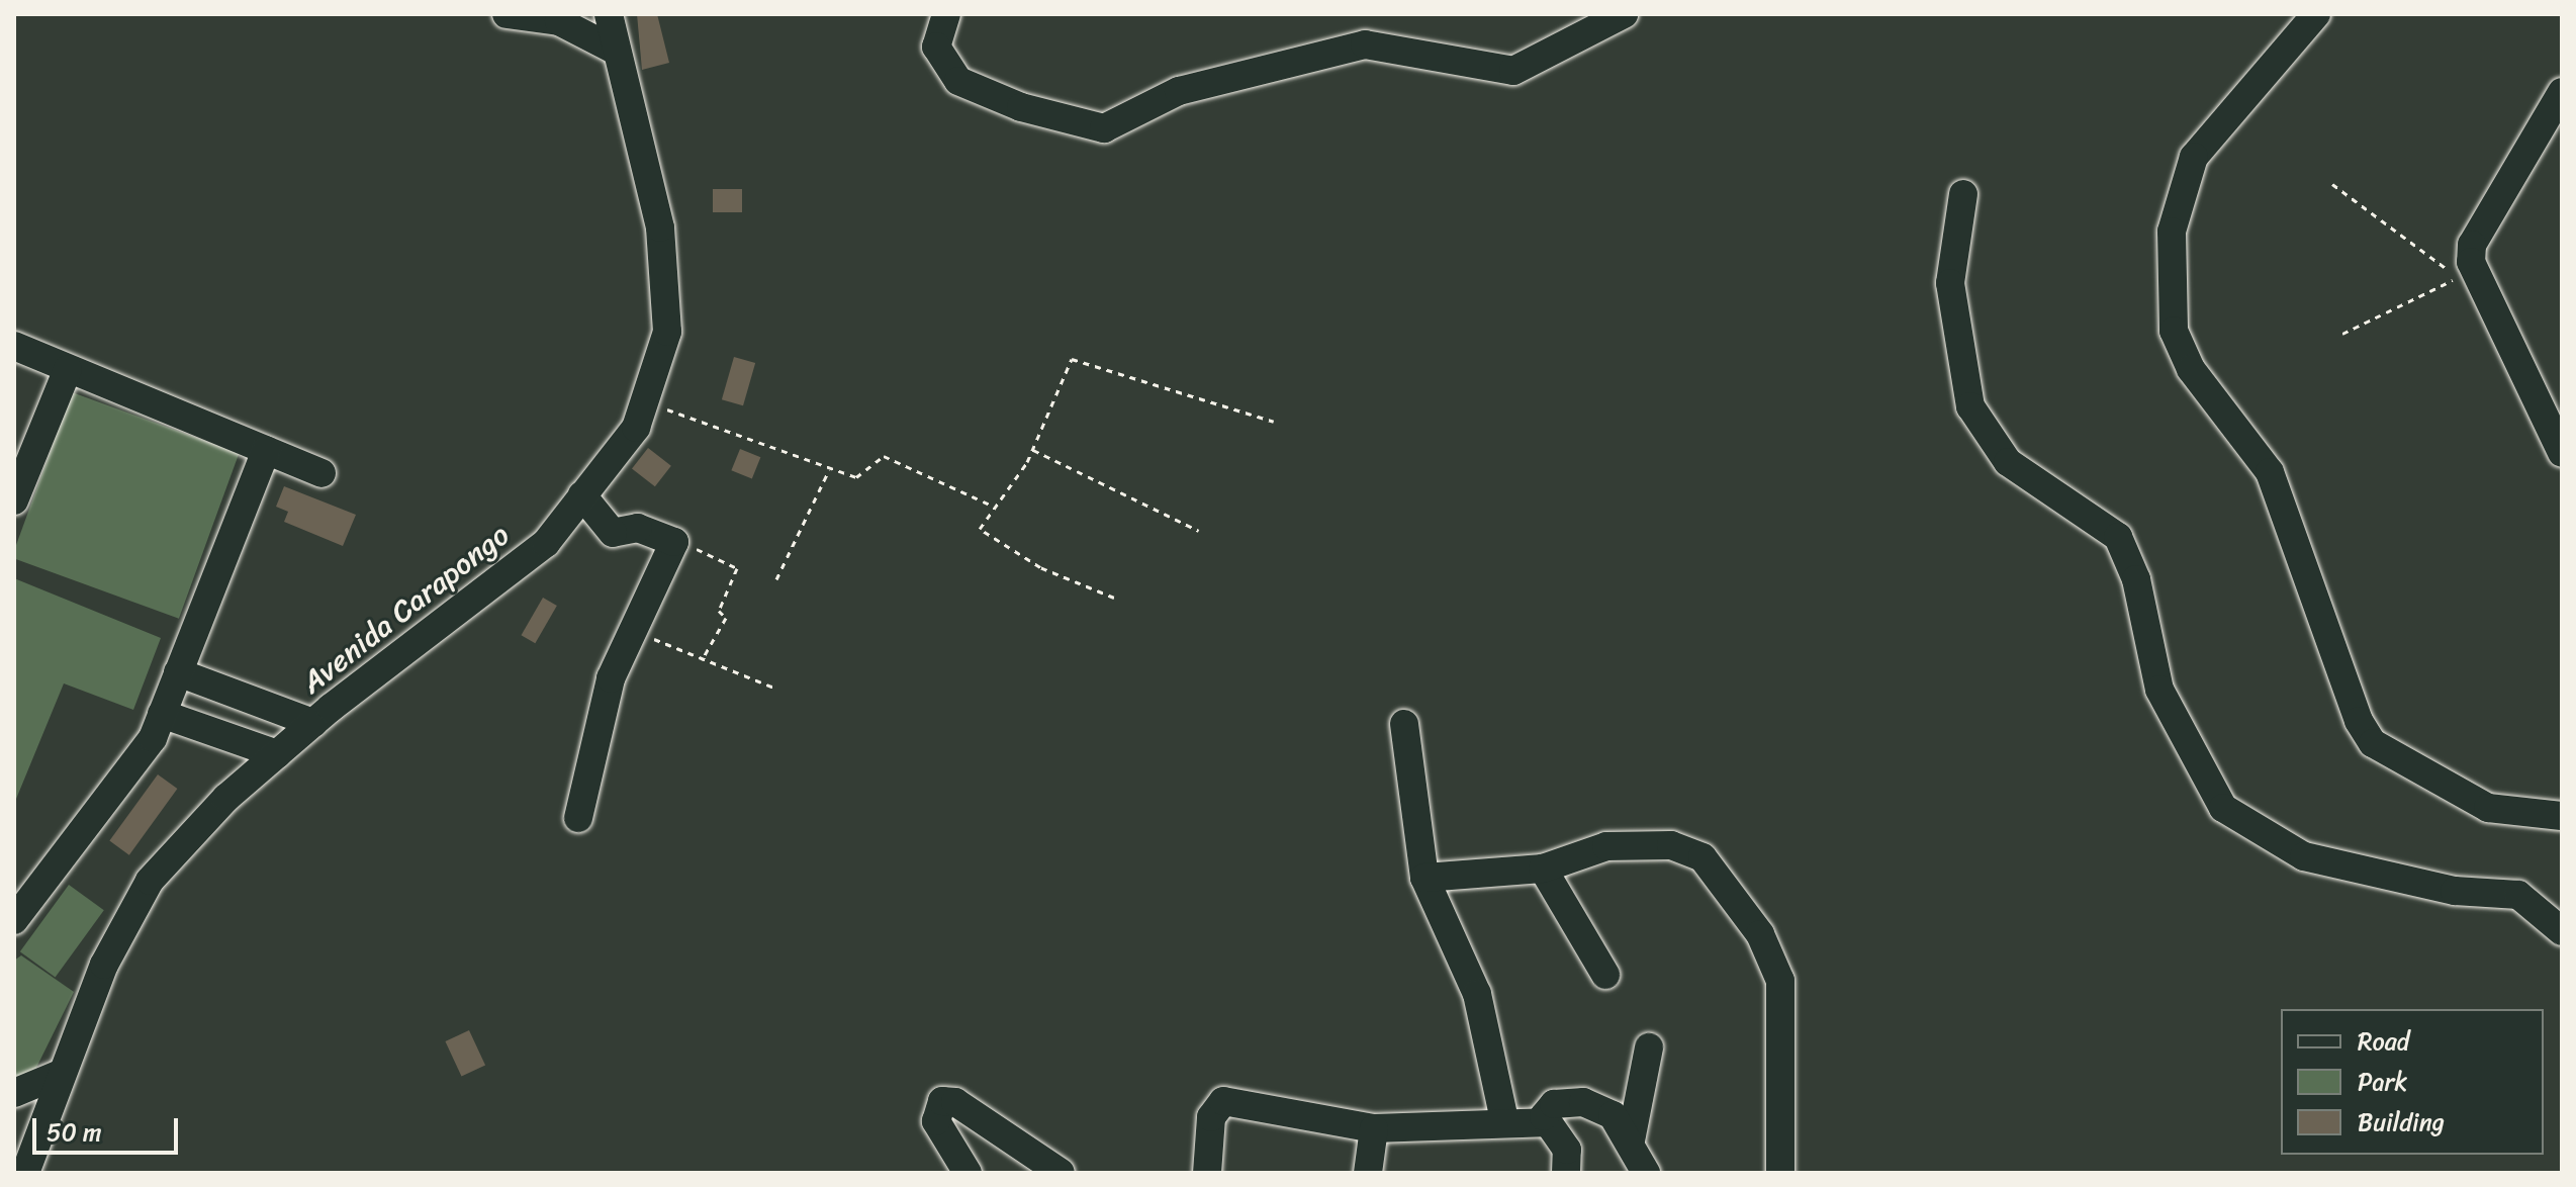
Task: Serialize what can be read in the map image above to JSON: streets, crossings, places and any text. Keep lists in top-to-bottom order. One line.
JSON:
{"streets":{"street":["Avenida Carapongo"]},"legend":["Road","Park","Building"],"scale_bar":"50 m"}
